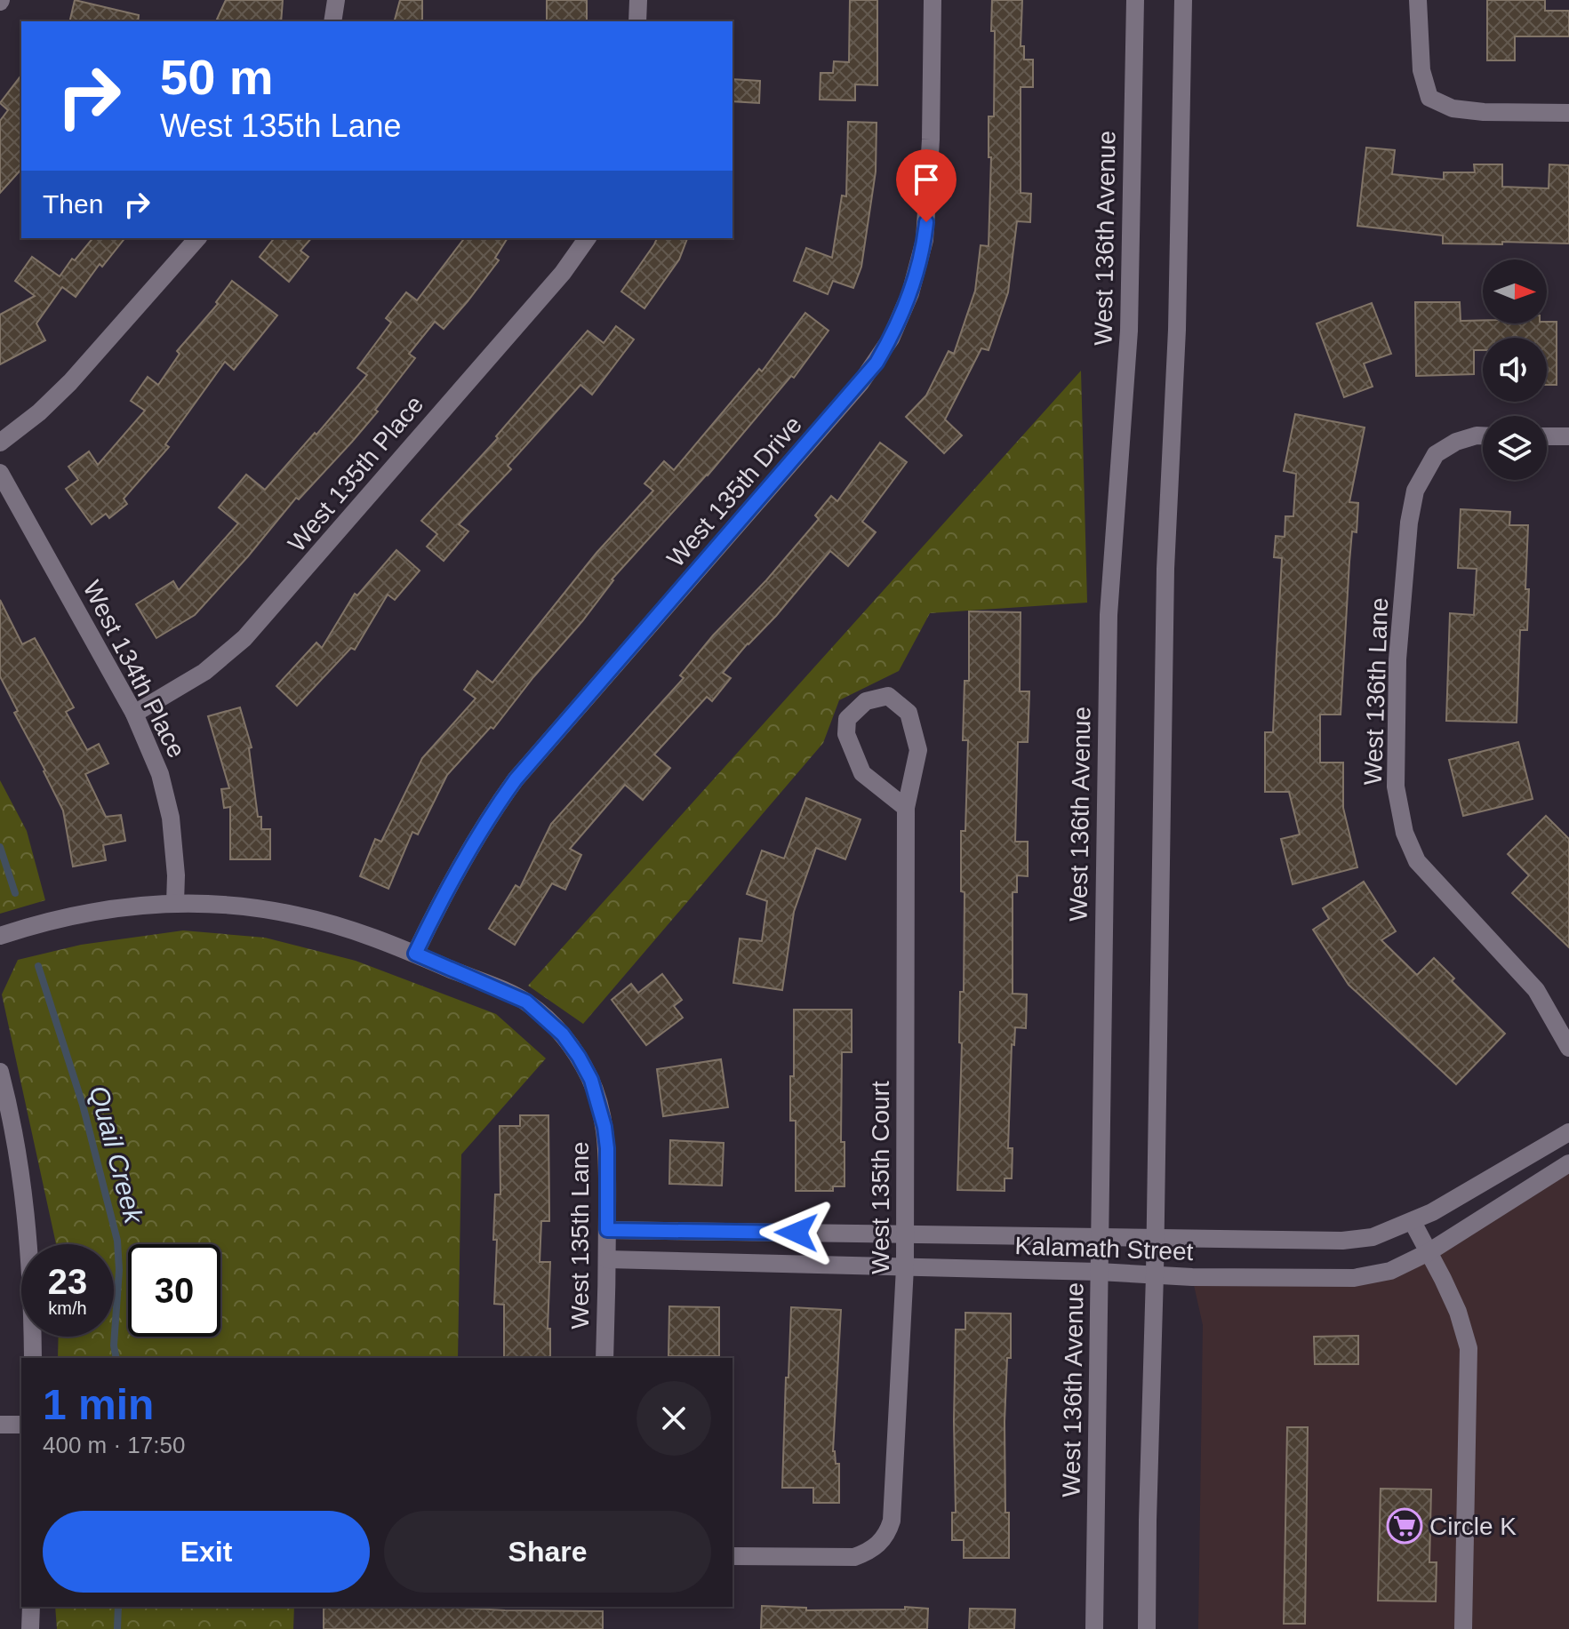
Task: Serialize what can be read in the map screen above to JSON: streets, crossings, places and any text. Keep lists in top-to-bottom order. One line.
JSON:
{"streets":{"street":["West 136th Avenue","West 135th Place","West 135th Drive","West 134th Place","West 136th Lane","West 135th Court","West 135th Lane","Kalamath Street"]},"crossings":[["West 136th Avenue","Kalamath Street"],["West 135th Place","West 134th Place"],["West 135th Drive","West 135th Lane"],["West 135th Court","Kalamath Street"],["West 135th Lane","Kalamath Street"]],"water":["Quail Creek"],"places":{"supermarket":["Circle K"]},"north":"right","page":{"turn":["50 m","West 135th Lane"],"then":"Then","speed":"23 km/h","limit":"30","heading":["1 min","400 m · 17:50"],"buttons":["Exit","Share"]}}
